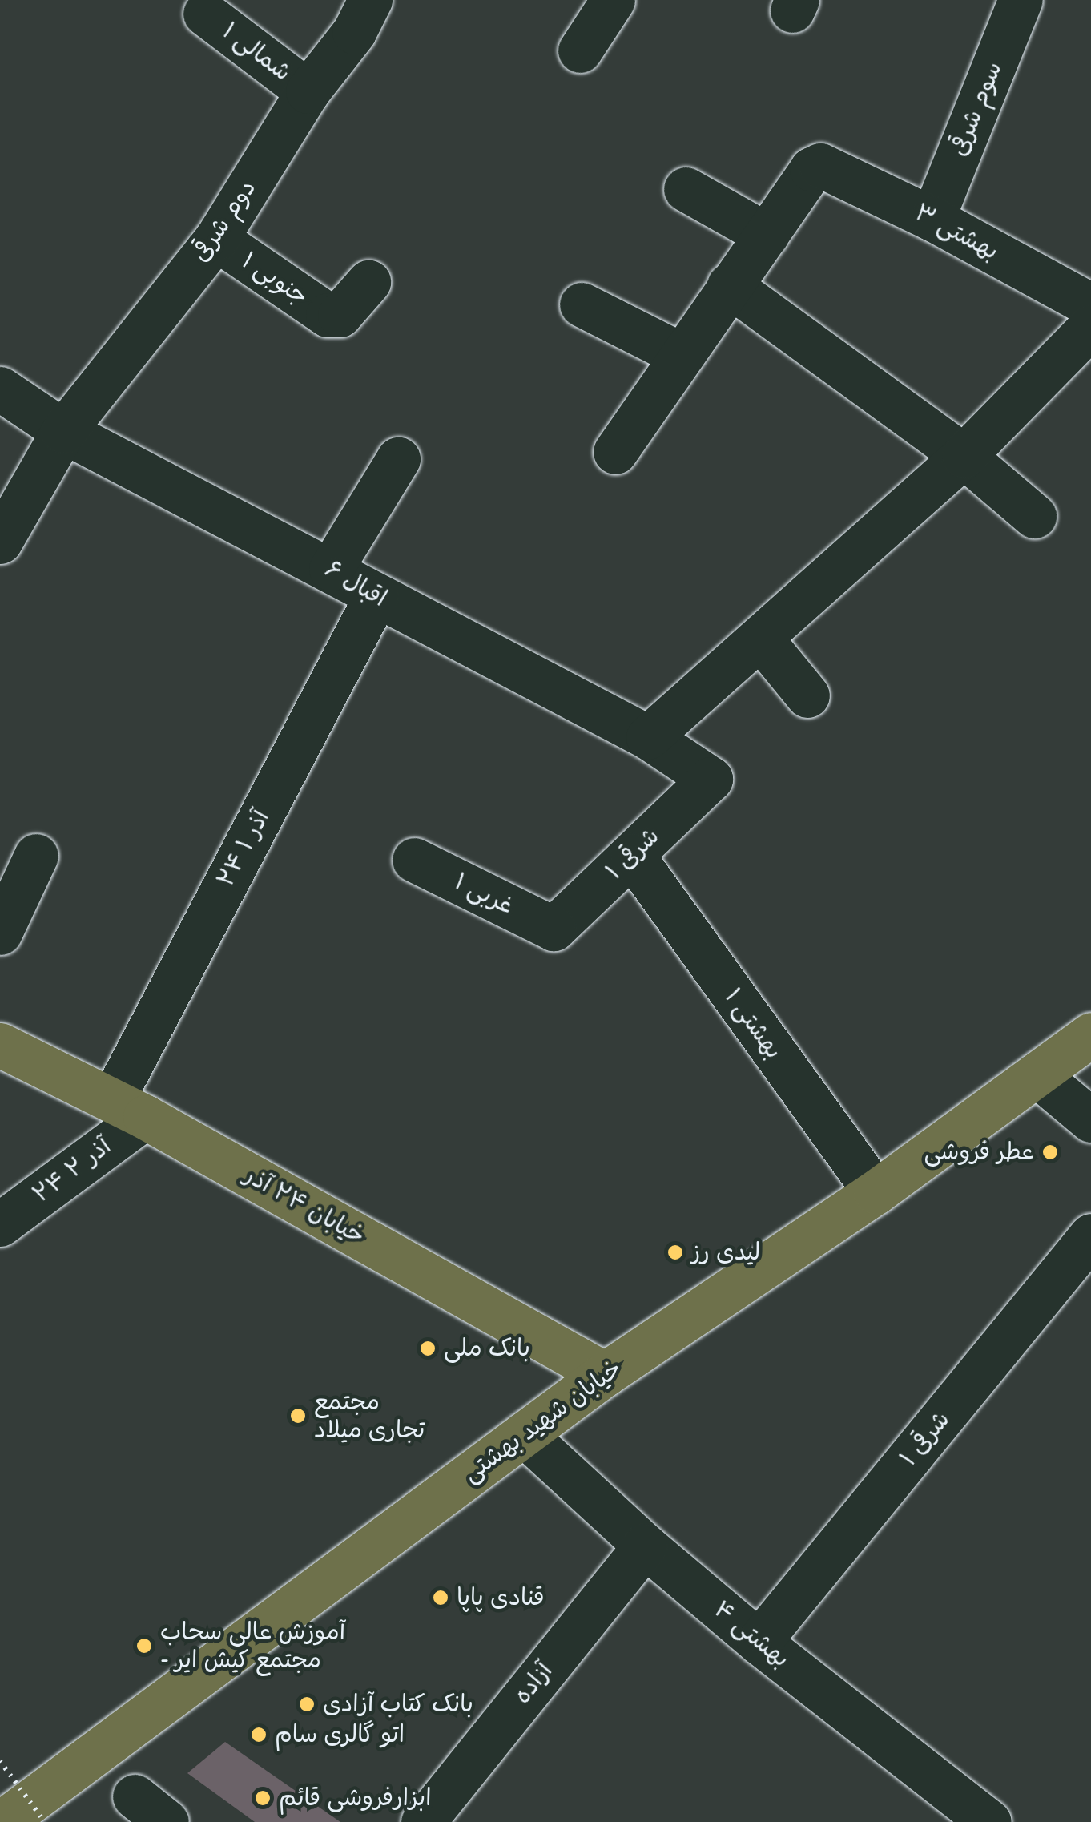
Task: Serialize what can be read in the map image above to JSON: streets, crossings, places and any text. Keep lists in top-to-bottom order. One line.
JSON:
{"streets":{"main road":["خیابان ۲۴ آذر","خیابان شهید بهشتی"],"street":["۱ شمالی","سوم شرقی","دوم شرقی","بهشتی ۳","۱ جنوبی","اقبال ۶","۲۴ آذر ۱","شرقی ۱","غربی ۱","بهشتی ۱","۲۴ آذر ۲","بهشتی ۴","آزاده"]},"crossings":[["۱ شمالی","دوم شرقی"],["سوم شرقی","بهشتی ۳"],["دوم شرقی","۱ جنوبی"],["دوم شرقی","اقبال ۶"],["اقبال ۶","۲۴ آذر ۱"],["اقبال ۶","شرقی ۱"],["۲۴ آذر ۱","۲۴ آذر ۲"],["۲۴ آذر ۱","خیابان ۲۴ آذر"],["شرقی ۱","غربی ۱"],["شرقی ۱","بهشتی ۱"],["شرقی ۱","بهشتی ۴"],["بهشتی ۱","خیابان شهید بهشتی"],["۲۴ آذر ۲","خیابان ۲۴ آذر"],["خیابان ۲۴ آذر","خیابان شهید بهشتی"],["خیابان شهید بهشتی","بهشتی ۴"],["بهشتی ۴","آزاده"]],"places":["عطر فروشی","لیدی رز","بانک ملی","مجتمع تجاری میلاد","قنادی پاپا","آموزش عالی سحاب - مجتمع کیش ایر","بانک کتاب آزادی","اتو گالری سام","ابزارفروشی قائم"]}
